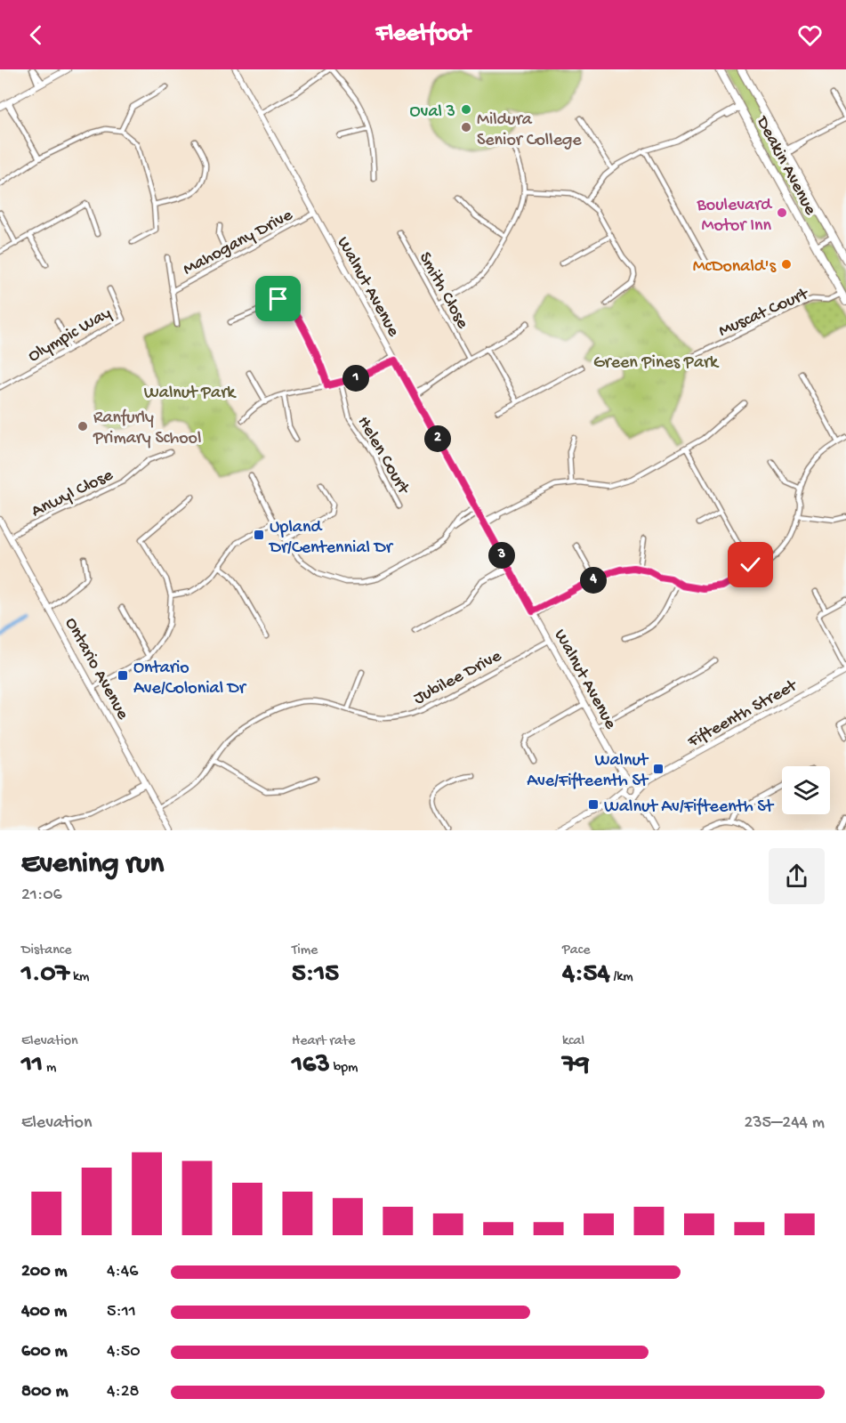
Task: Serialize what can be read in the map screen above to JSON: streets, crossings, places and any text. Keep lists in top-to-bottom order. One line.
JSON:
{"streets":{"highway":["Deakin Avenue"],"street":["Mahogany Drive","Walnut Avenue","Smith Close","Muscat Court","Olympic Way","Helen Court","Anwyl Close","Ontario Avenue","Jubilee Drive","Fifteenth Street"]},"crossings":[["Deakin Avenue","Muscat Court"],["Mahogany Drive","Walnut Avenue"],["Walnut Avenue","Jubilee Drive"],["Walnut Avenue","Fifteenth Street"],["Anwyl Close","Ontario Avenue"],["Ontario Avenue","Jubilee Drive"]],"parks":["Green Pines Park","Walnut Park"],"places":{"other":["Oval 3","Mildura Senior College","Boulevard Motor Inn","McDonald's","Ranfurly Primary School"],"transit":["Upland Dr/Centennial Dr","Ontario Ave/Colonial Dr","Walnut Ave/Fifteenth St","Walnut Av/Fifteenth St"]},"page":{"header":"Fleetfoot","pins":["1","2","3","4"],"heading":["Evening run","21:06"],"stats":[["Distance","1.07 km"],["Time","5:15"],["Pace","4:54 /km"],["Elevation","11 m"],["Heart rate","163 bpm"],["kcal","79"]],"chart":["Elevation","235–244 m"],"list":[{"name":"200 m","note":"4:46"},{"name":"400 m","note":"5:11"},{"name":"600 m","note":"4:50"},{"name":"800 m","note":"4:28"}]}}
